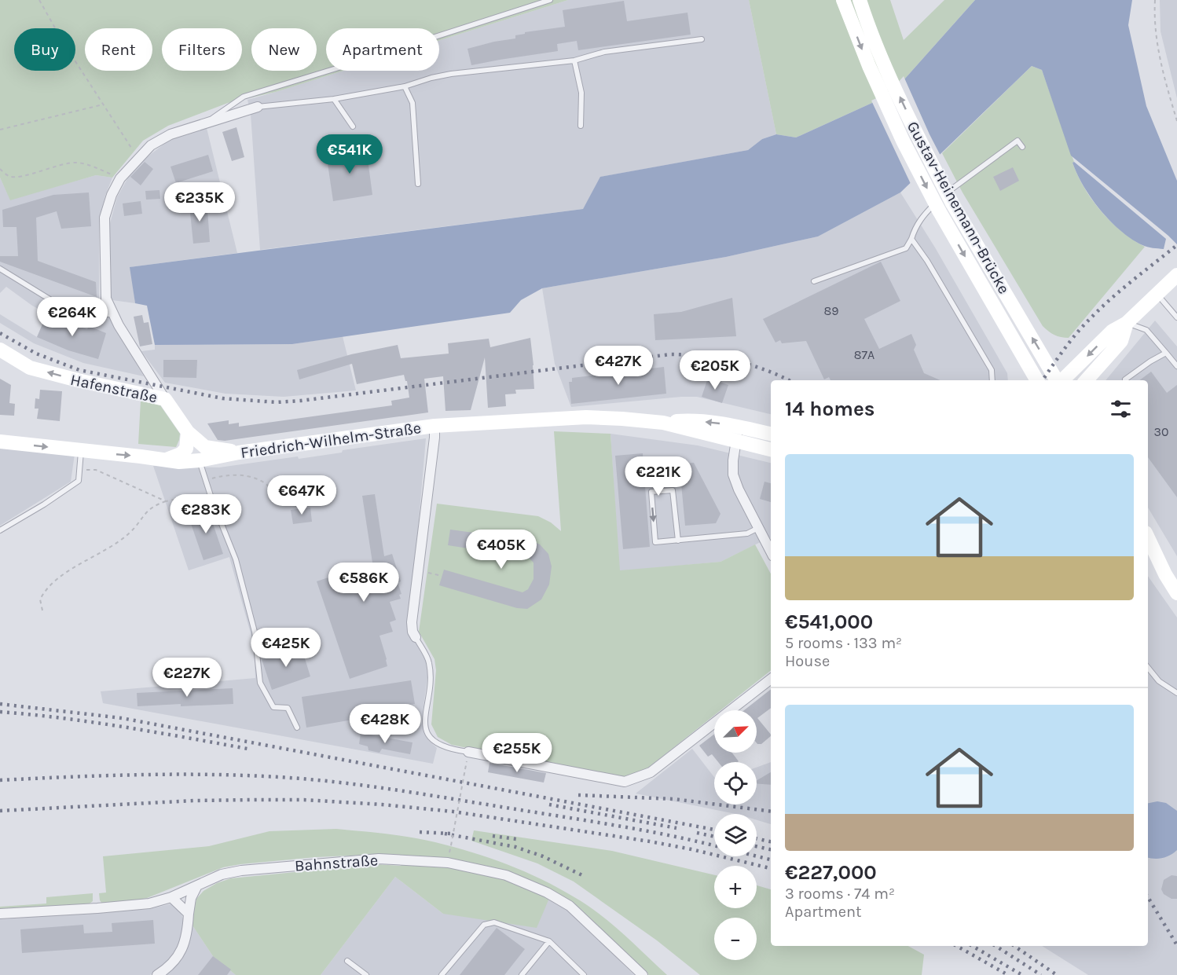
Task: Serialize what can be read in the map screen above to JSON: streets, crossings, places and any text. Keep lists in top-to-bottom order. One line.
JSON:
{"streets":{"main road":["Gustav-Heinemann-Brücke","Hafenstraße","Friedrich-Wilhelm-Straße"],"street":["Bahnstraße"]},"crossings":[["Hafenstraße","Friedrich-Wilhelm-Straße"]],"one_way":["Hafenstraße"],"house_numbers":["89","87A","30"],"north":"top right","page":{"chip":["Buy","Rent","Filters","New","Apartment"],"price":["€541K","€235K","€264K","€427K","€205K","€221K","€647K","€283K","€405K","€586K","€425K","€227K","€428K","€255K"],"heading":"14 homes","list":[{"name":"€541,000","note":"5 rooms · 133 m² · House"},{"name":"€227,000","note":"3 rooms · 74 m² · Apartment"}],"map_buttons":["+","−"]}}
